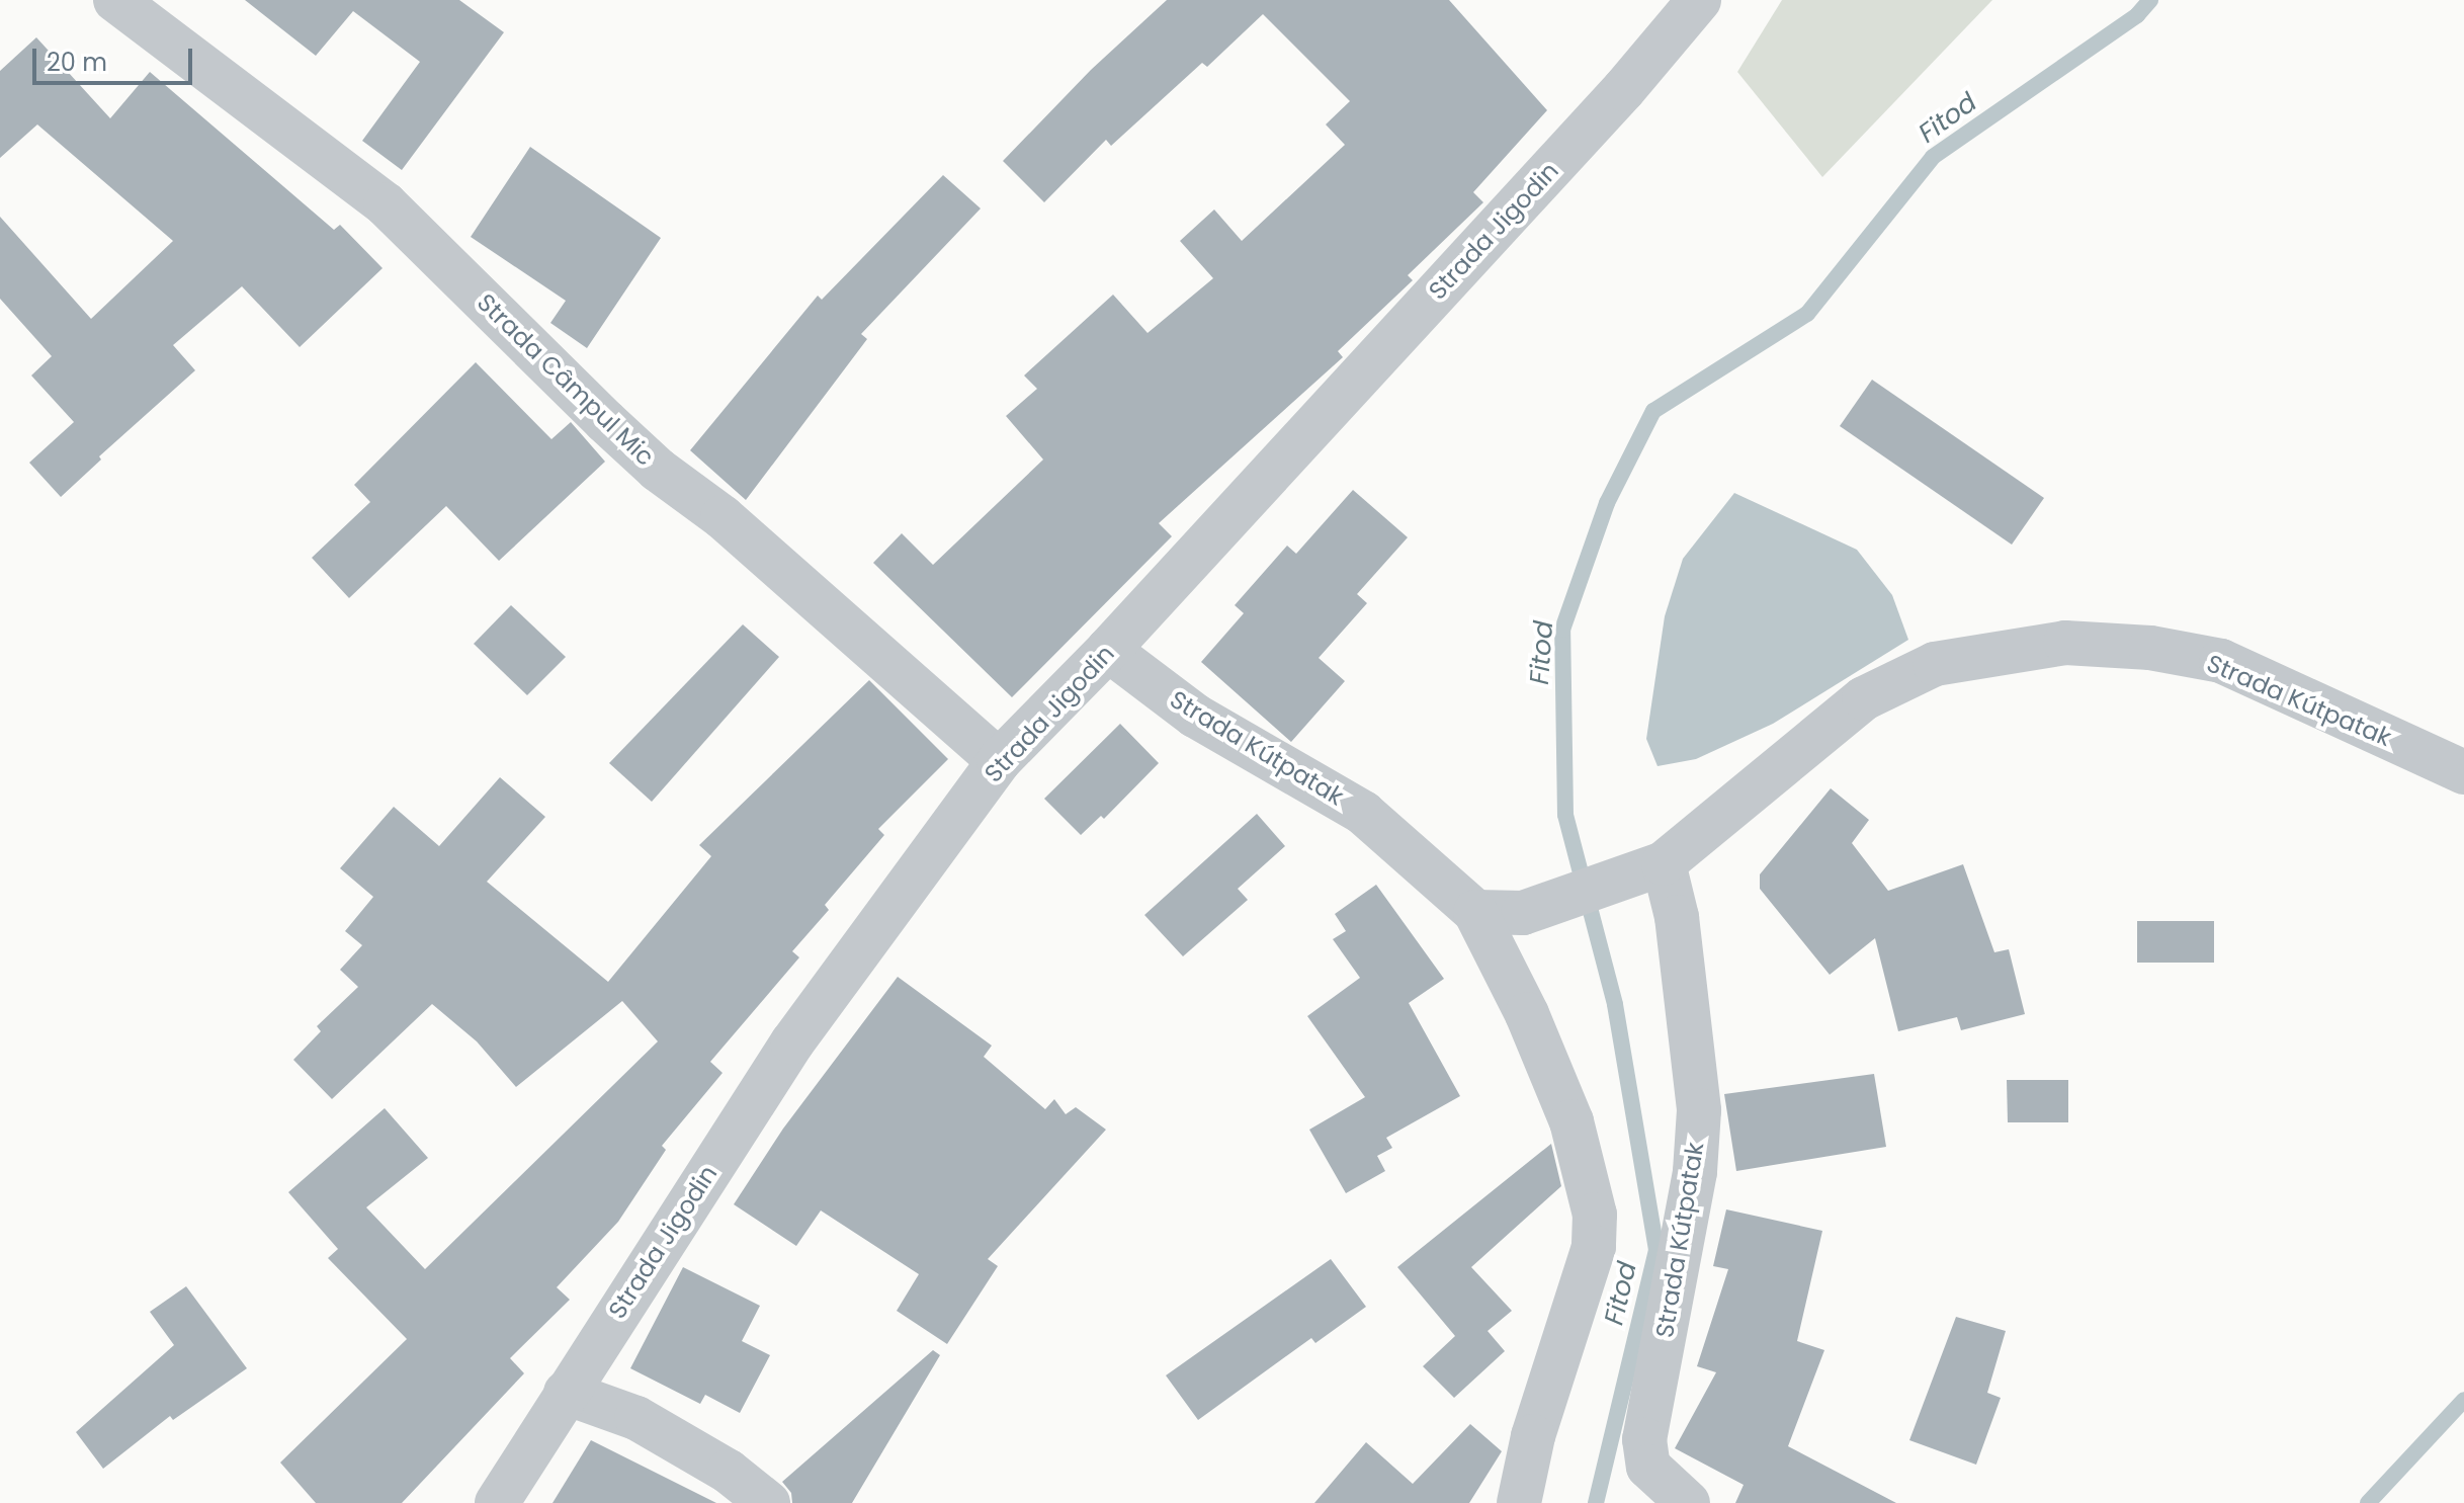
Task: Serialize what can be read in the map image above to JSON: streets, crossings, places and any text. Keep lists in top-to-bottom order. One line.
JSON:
{"streets":{"street":["Strada Jigodin","Strada Câmpul Mic","Strada Kútpatak"]},"crossings":[["Strada Jigodin","Strada Câmpul Mic"],["Strada Jigodin","Strada Kútpatak"]],"water":["Fitod"],"scale_bar":"20 m"}
